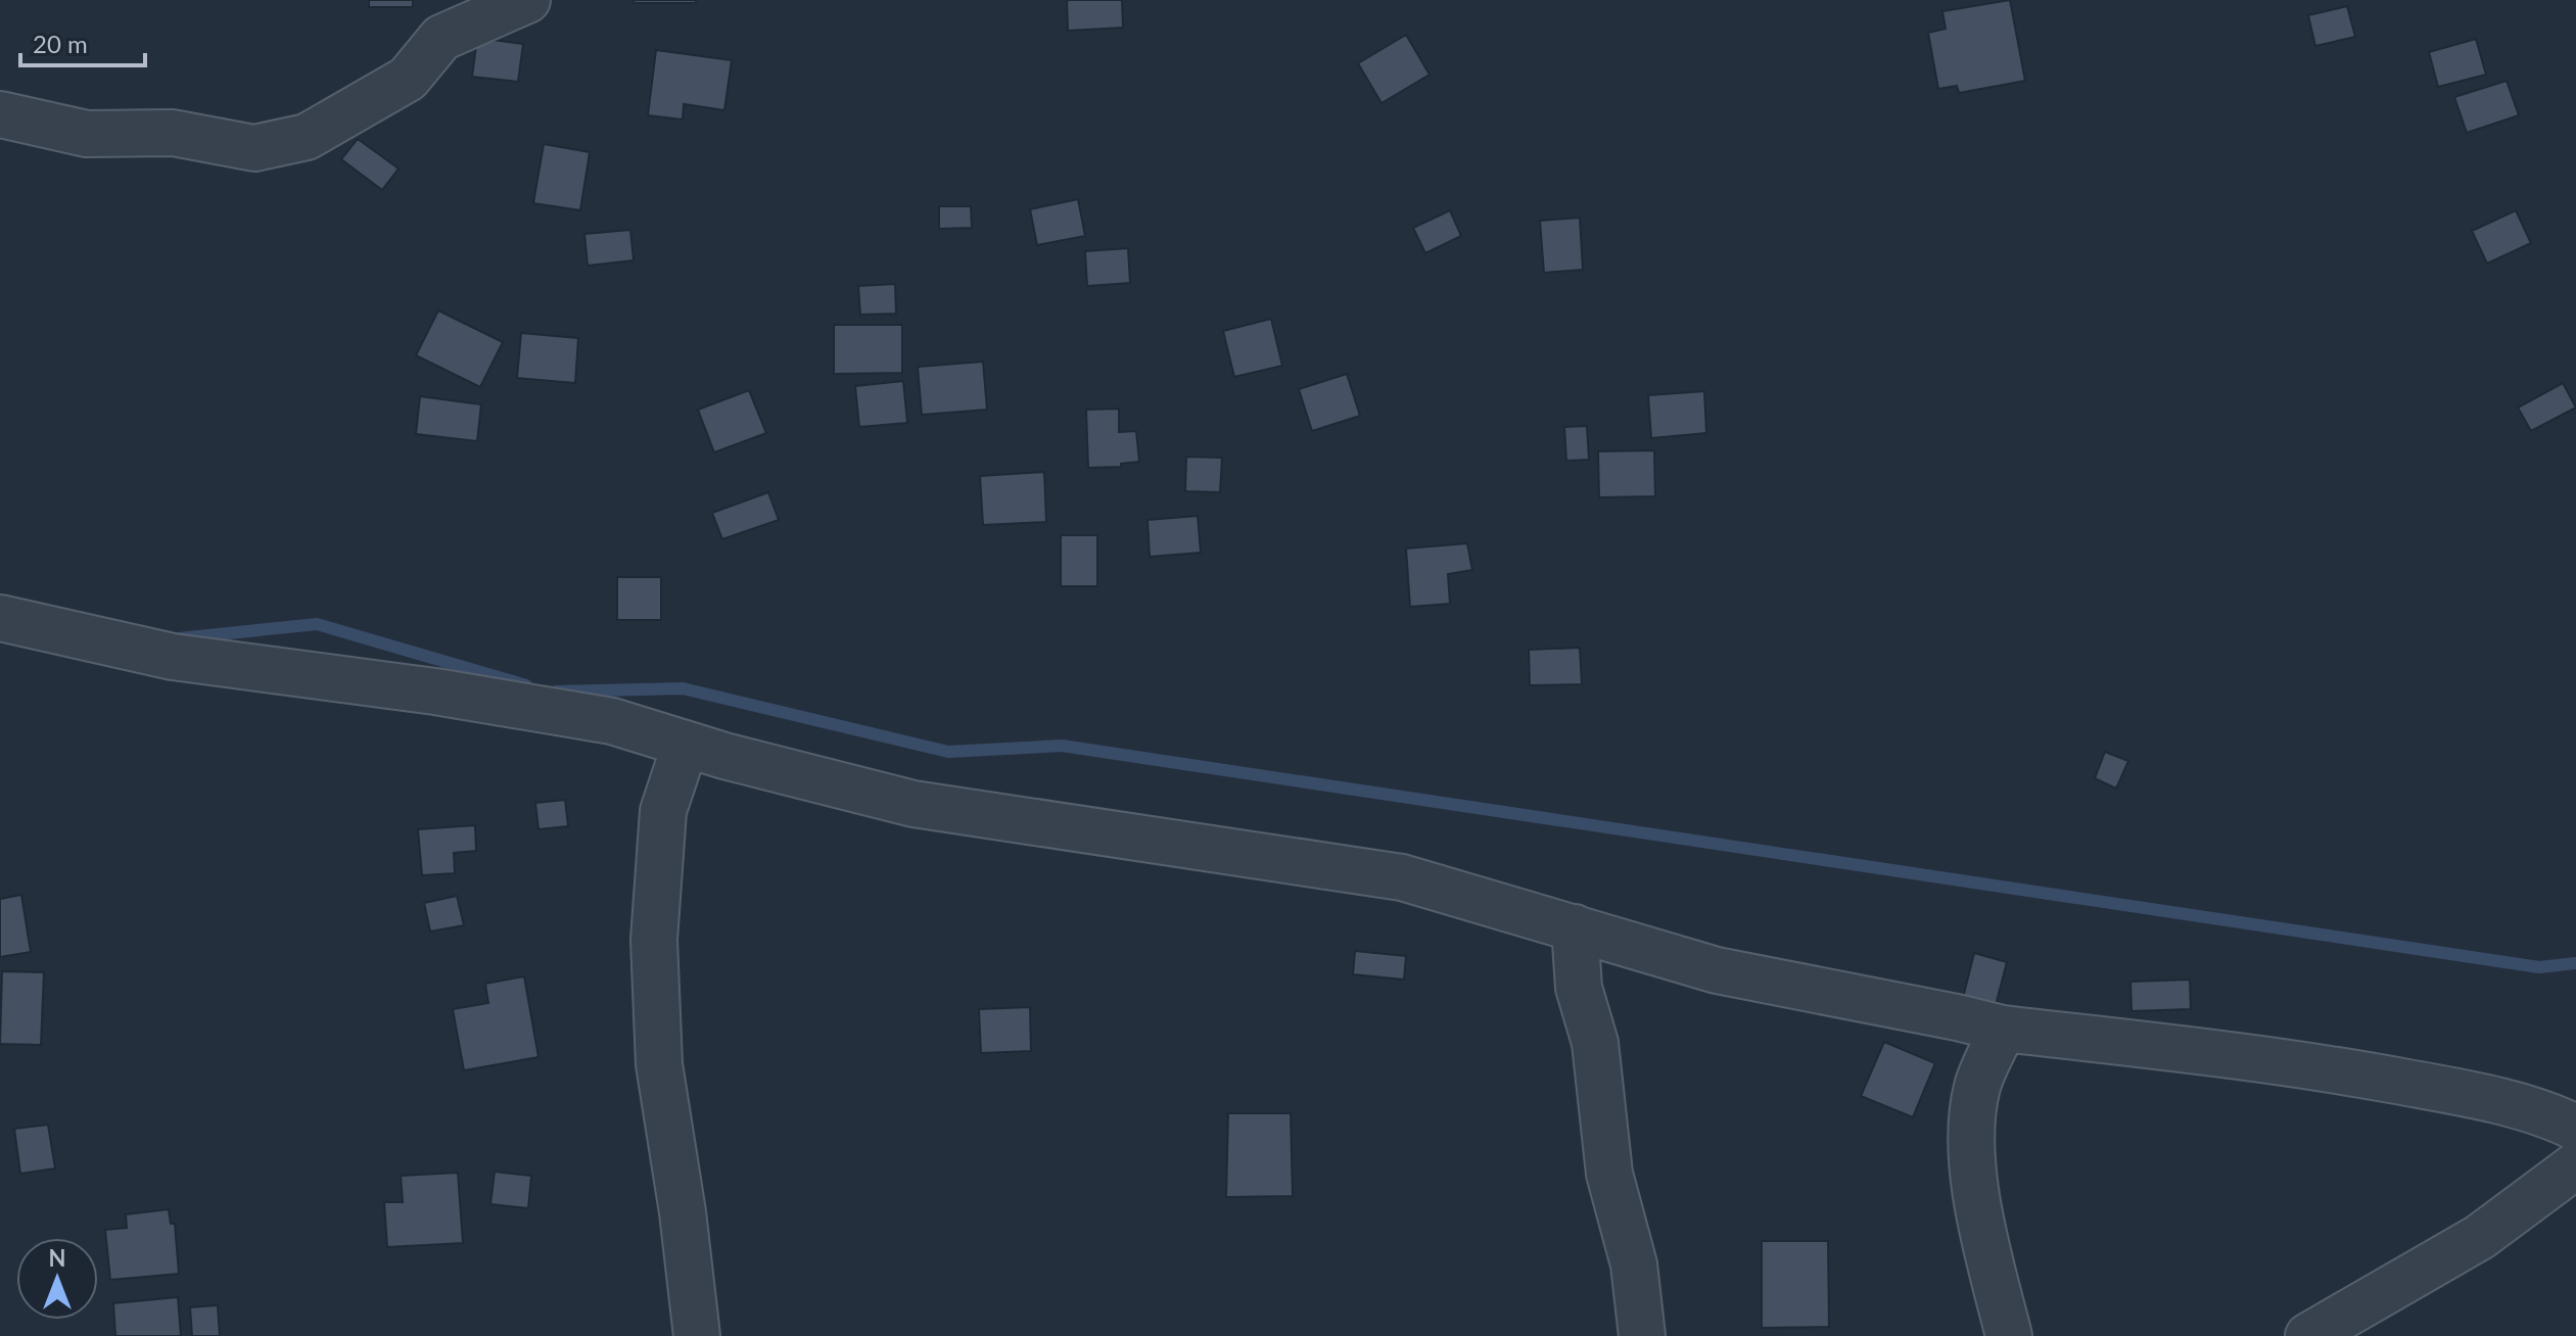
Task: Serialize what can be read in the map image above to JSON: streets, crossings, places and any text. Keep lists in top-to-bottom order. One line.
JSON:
{"scale_bar":"20 m","north":"top"}
